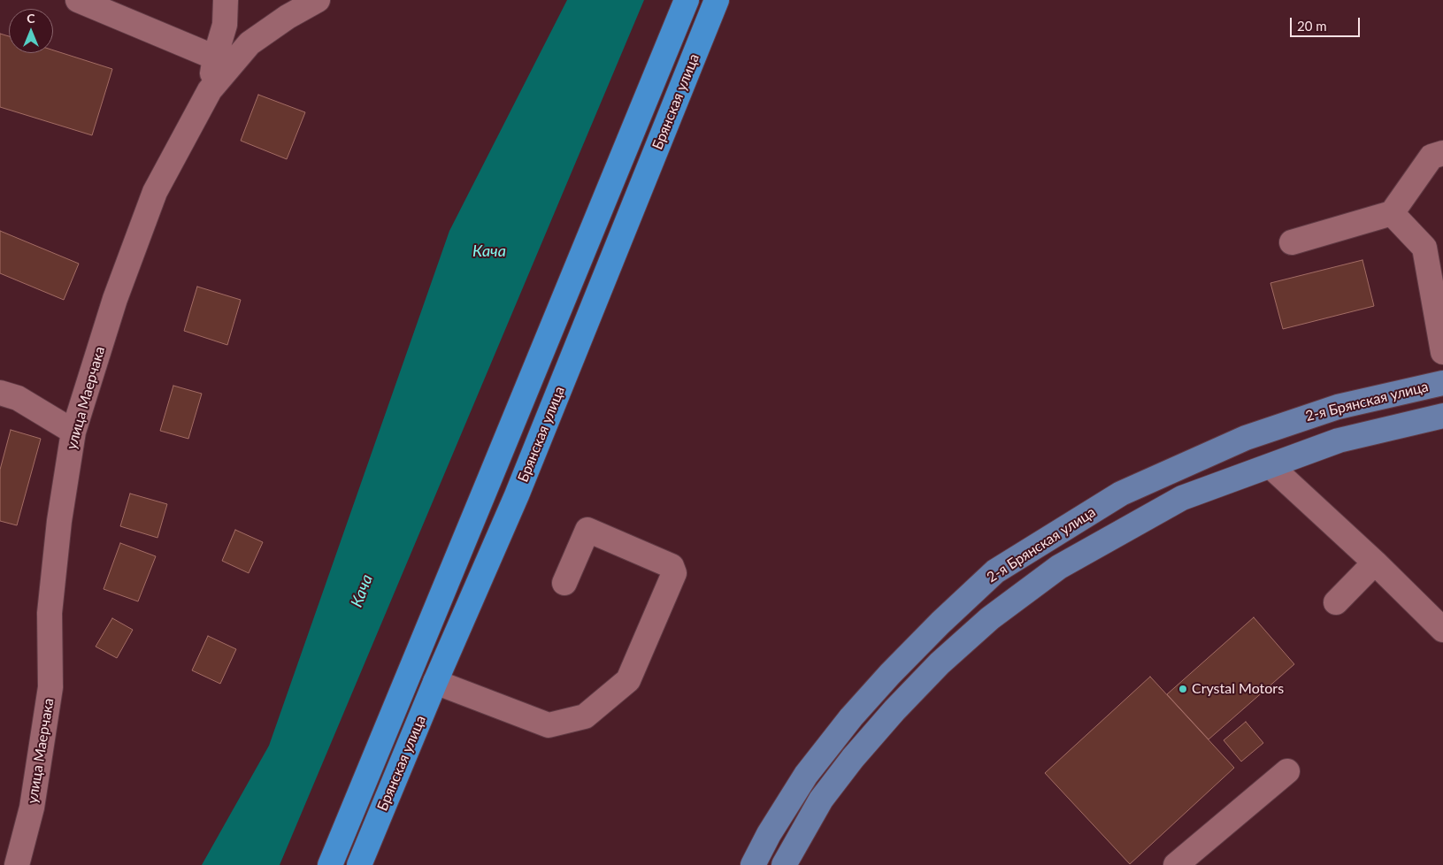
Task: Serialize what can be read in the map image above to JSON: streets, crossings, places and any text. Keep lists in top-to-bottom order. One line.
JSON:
{"streets":{"highway":["Брянская улица"],"main road":["2-я Брянская улица"],"street":["улица Маерчака"]},"water":["Кача"],"places":["Crystal Motors"],"scale_bar":"20 m","north":"top"}
